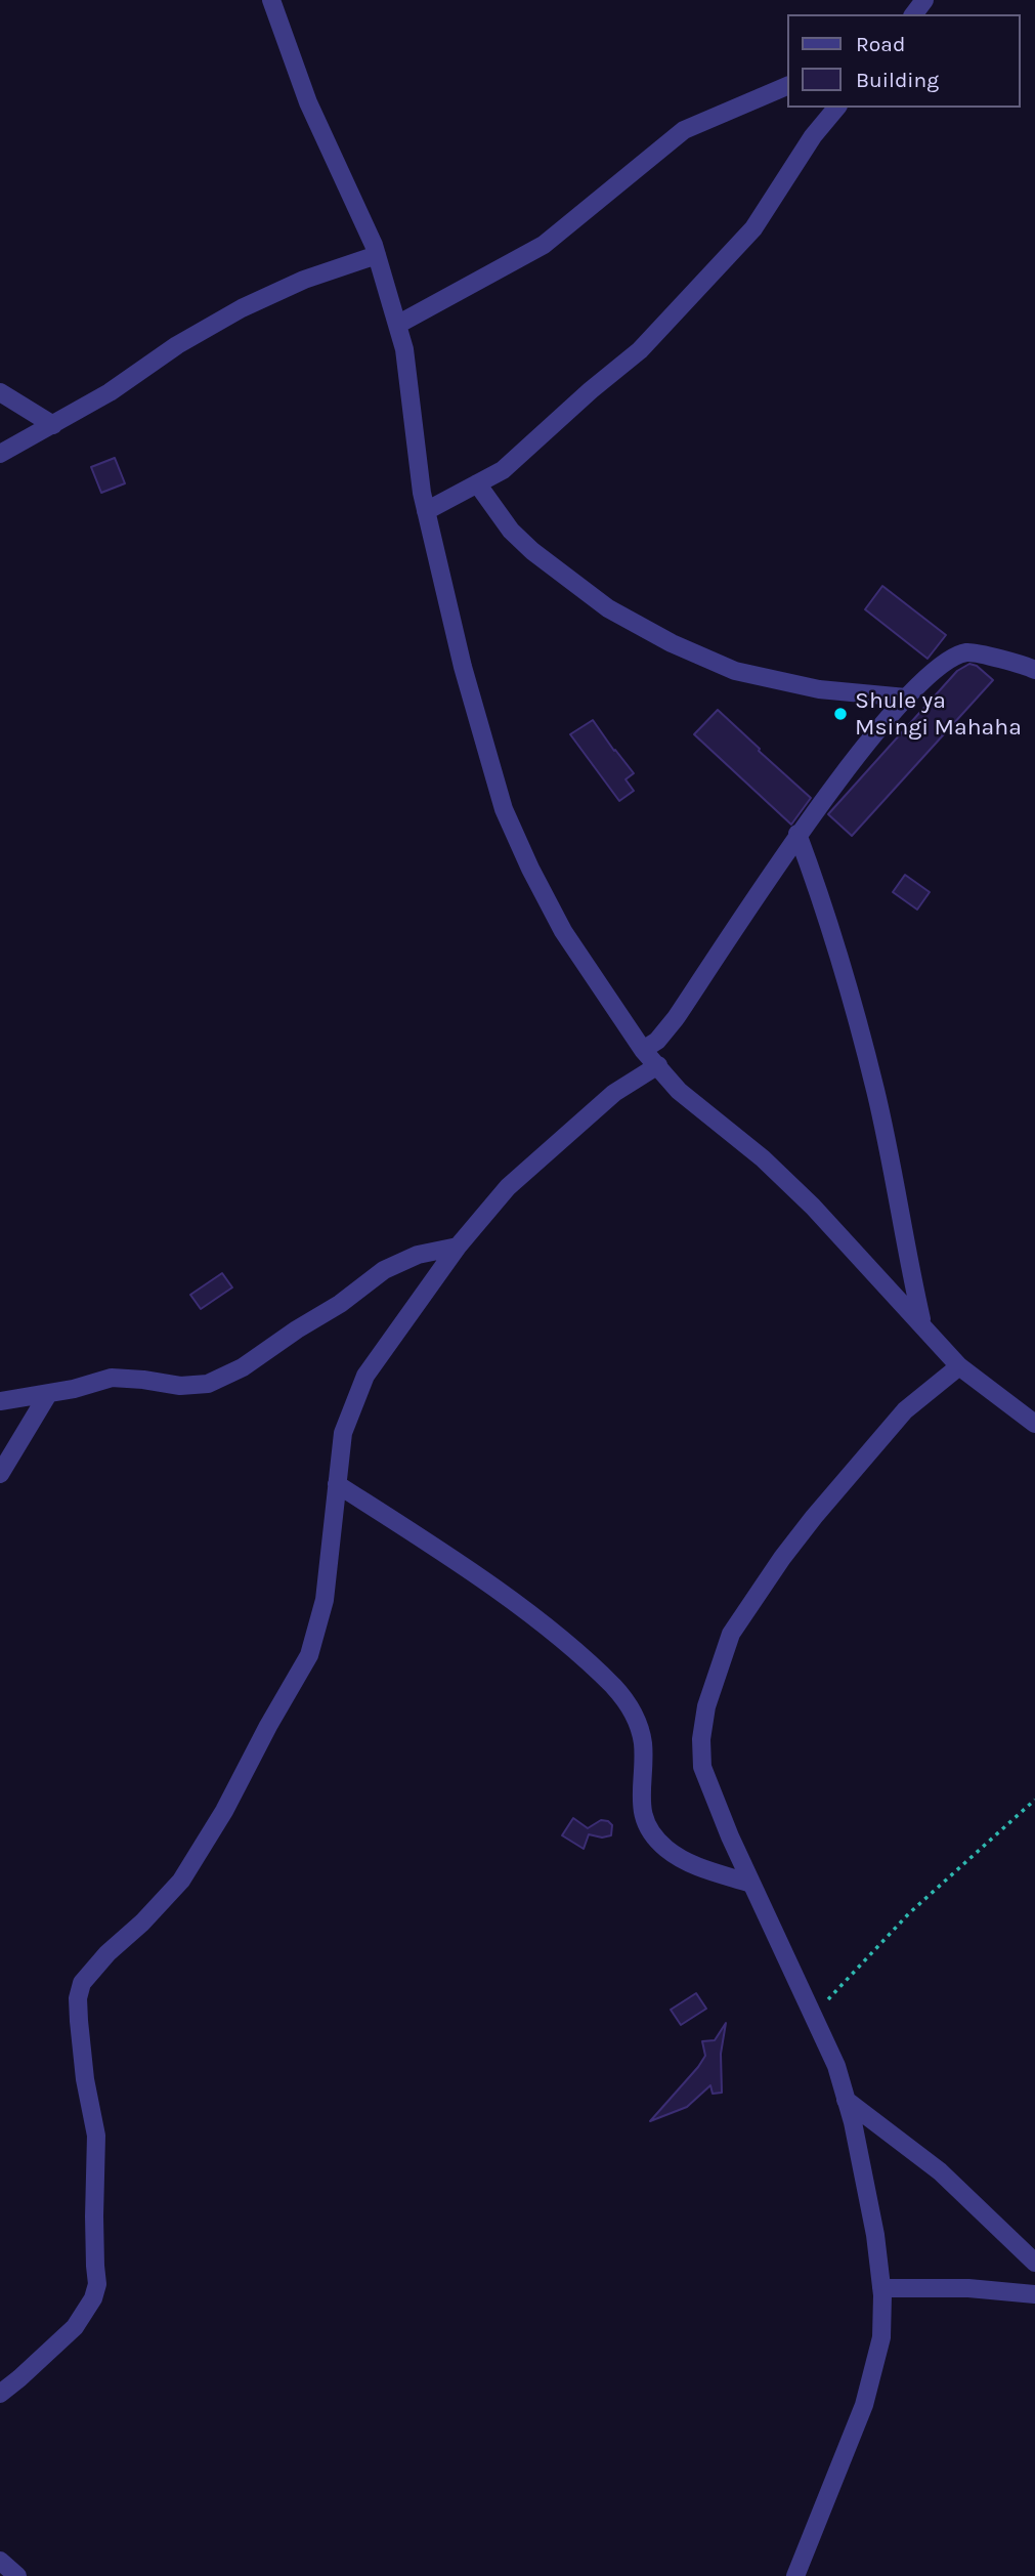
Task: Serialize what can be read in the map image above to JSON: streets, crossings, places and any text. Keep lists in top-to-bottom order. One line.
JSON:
{"places":["Shule ya Msingi Mahaha"],"legend":["Road","Building"]}
